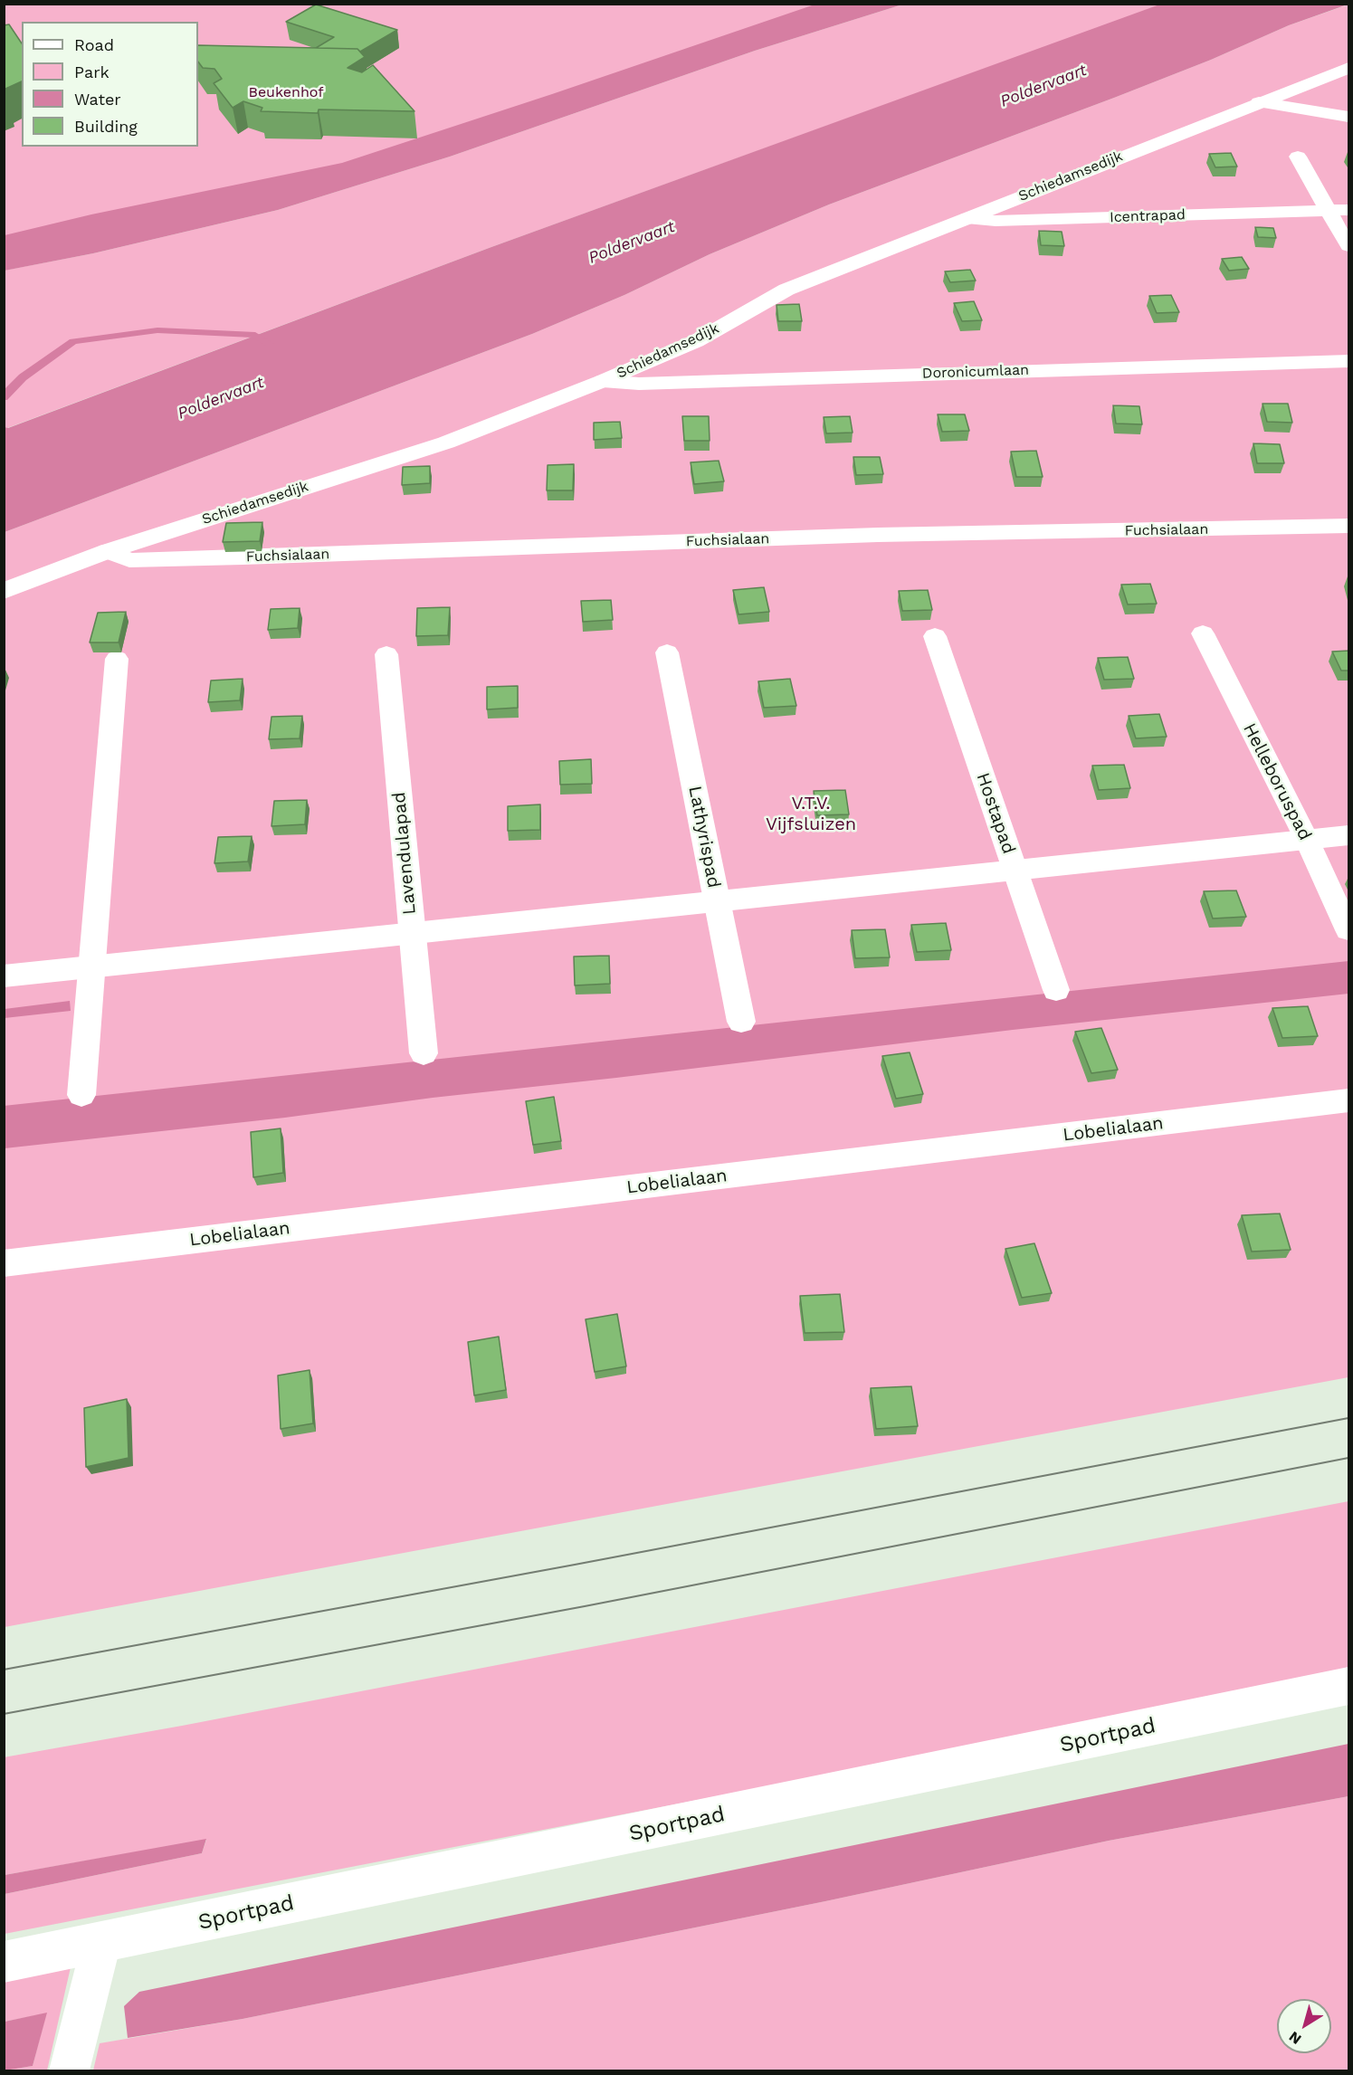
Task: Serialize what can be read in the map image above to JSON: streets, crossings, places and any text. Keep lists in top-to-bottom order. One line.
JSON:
{"streets":{"street":["Schiedamsedijk","Sportpad"],"lane":["Icentrapad","Doronicumlaan","Fuchsialaan","Helleboruspad","Hostapad","Lathyrispad","Lavendulapad","Lobelialaan"]},"crossings":[["Schiedamsedijk","Icentrapad"],["Schiedamsedijk","Doronicumlaan"],["Schiedamsedijk","Fuchsialaan"]],"water":["Poldervaart"],"parks":["Beukenhof","V.T.V. Vijfsluizen"],"legend":["Road","Park","Water","Building"],"north":"bottom left"}
